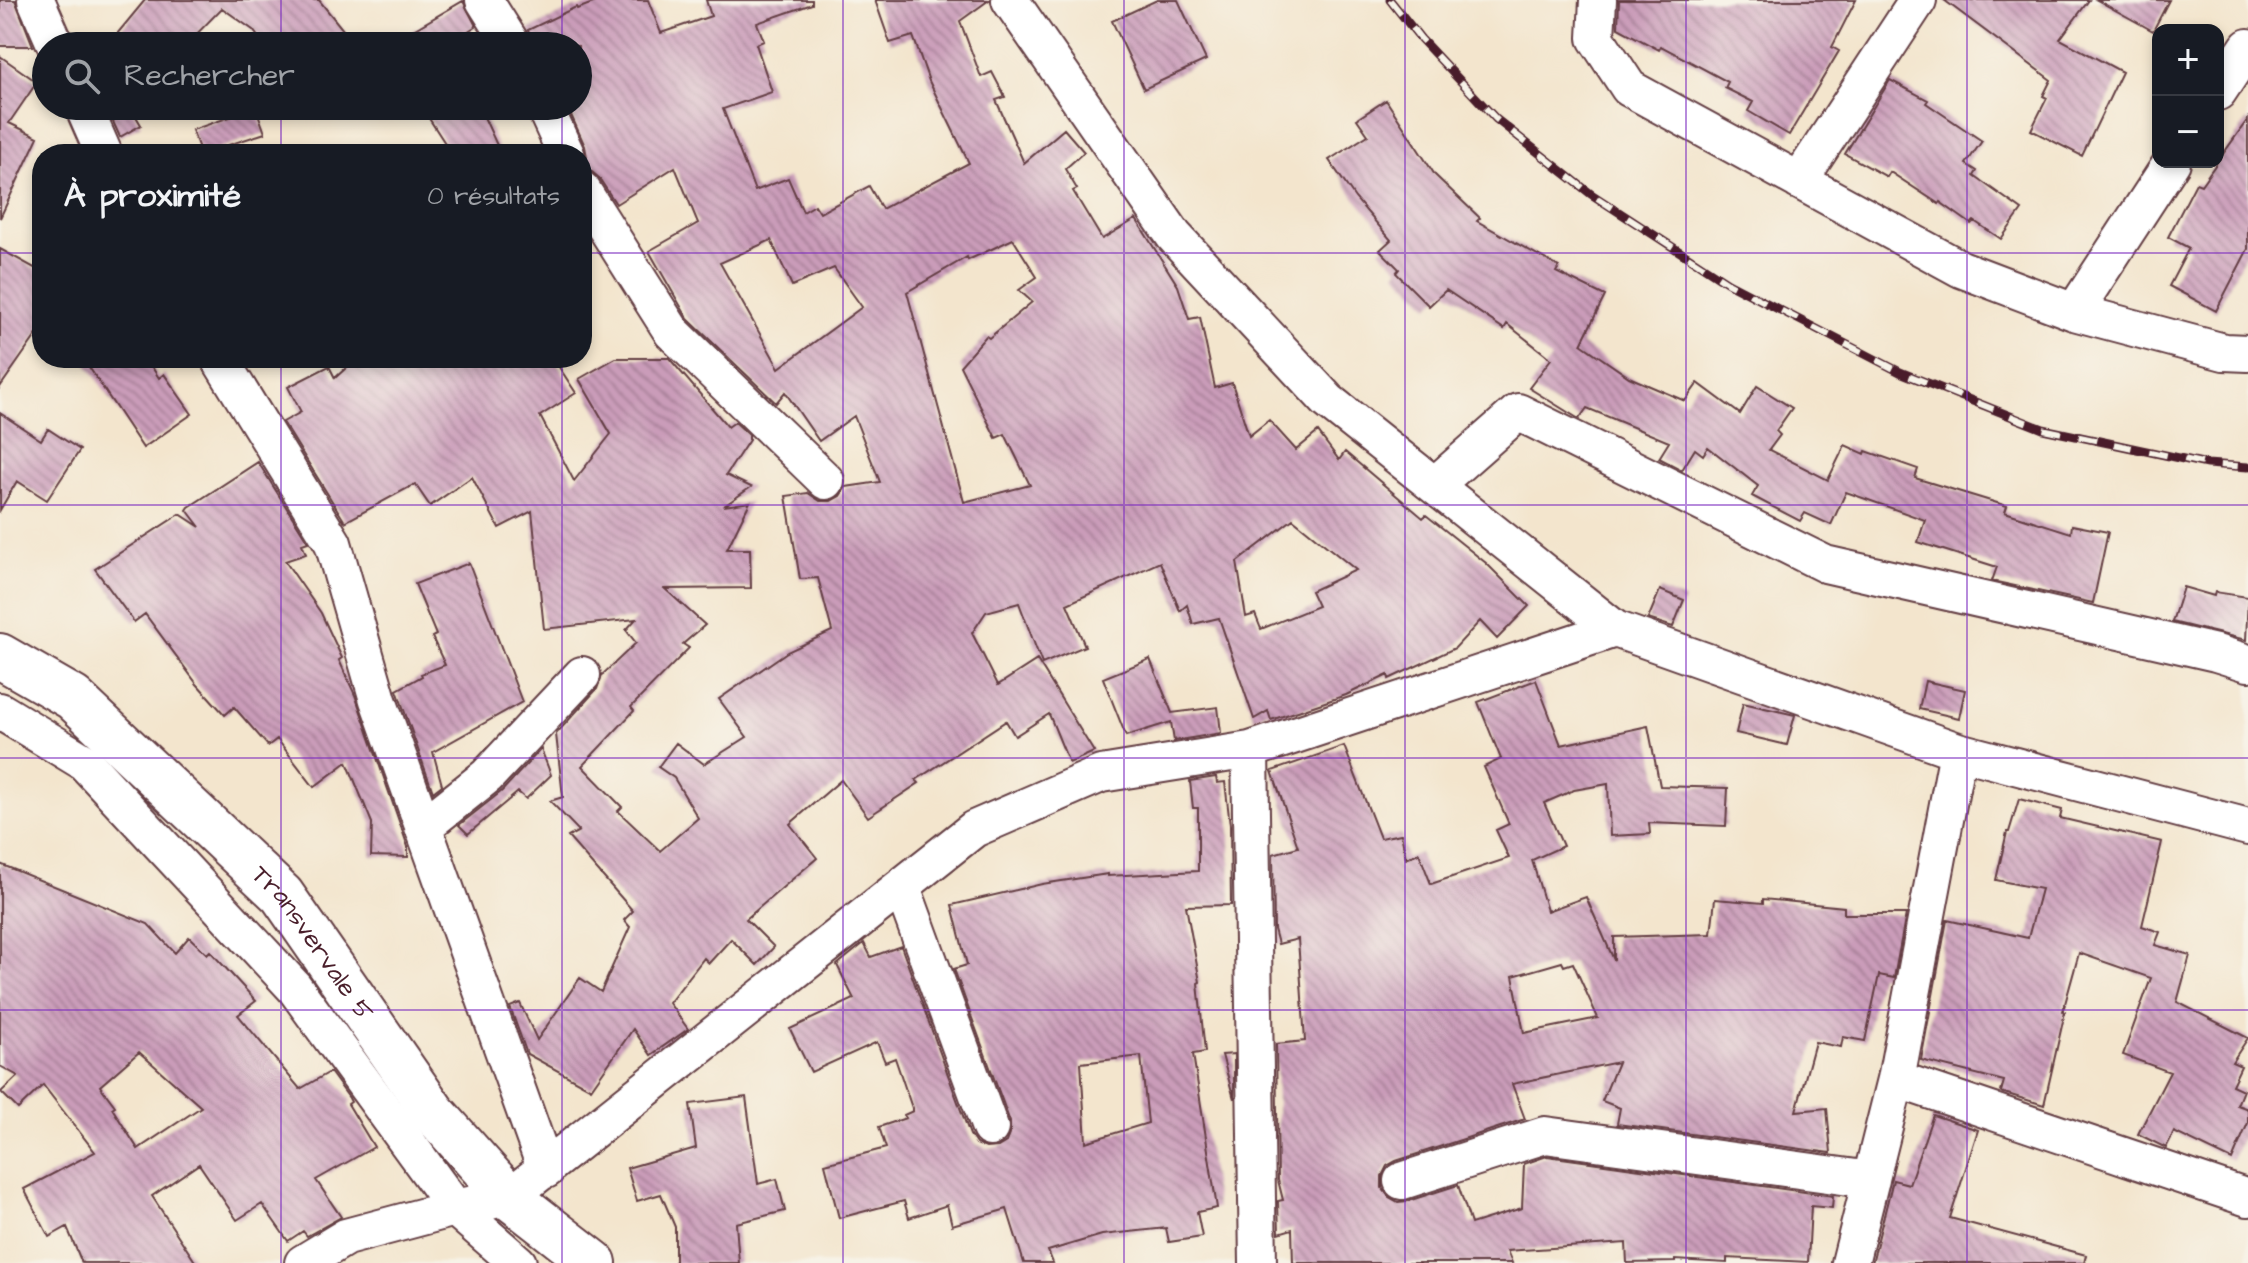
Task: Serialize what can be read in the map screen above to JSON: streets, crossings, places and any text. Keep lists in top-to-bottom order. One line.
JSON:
{"streets":{"main road":["Transvervale 5"]},"page":{"map_buttons":["+","−"],"search":"Rechercher","heading":["À proximité","0 résultats"]}}
